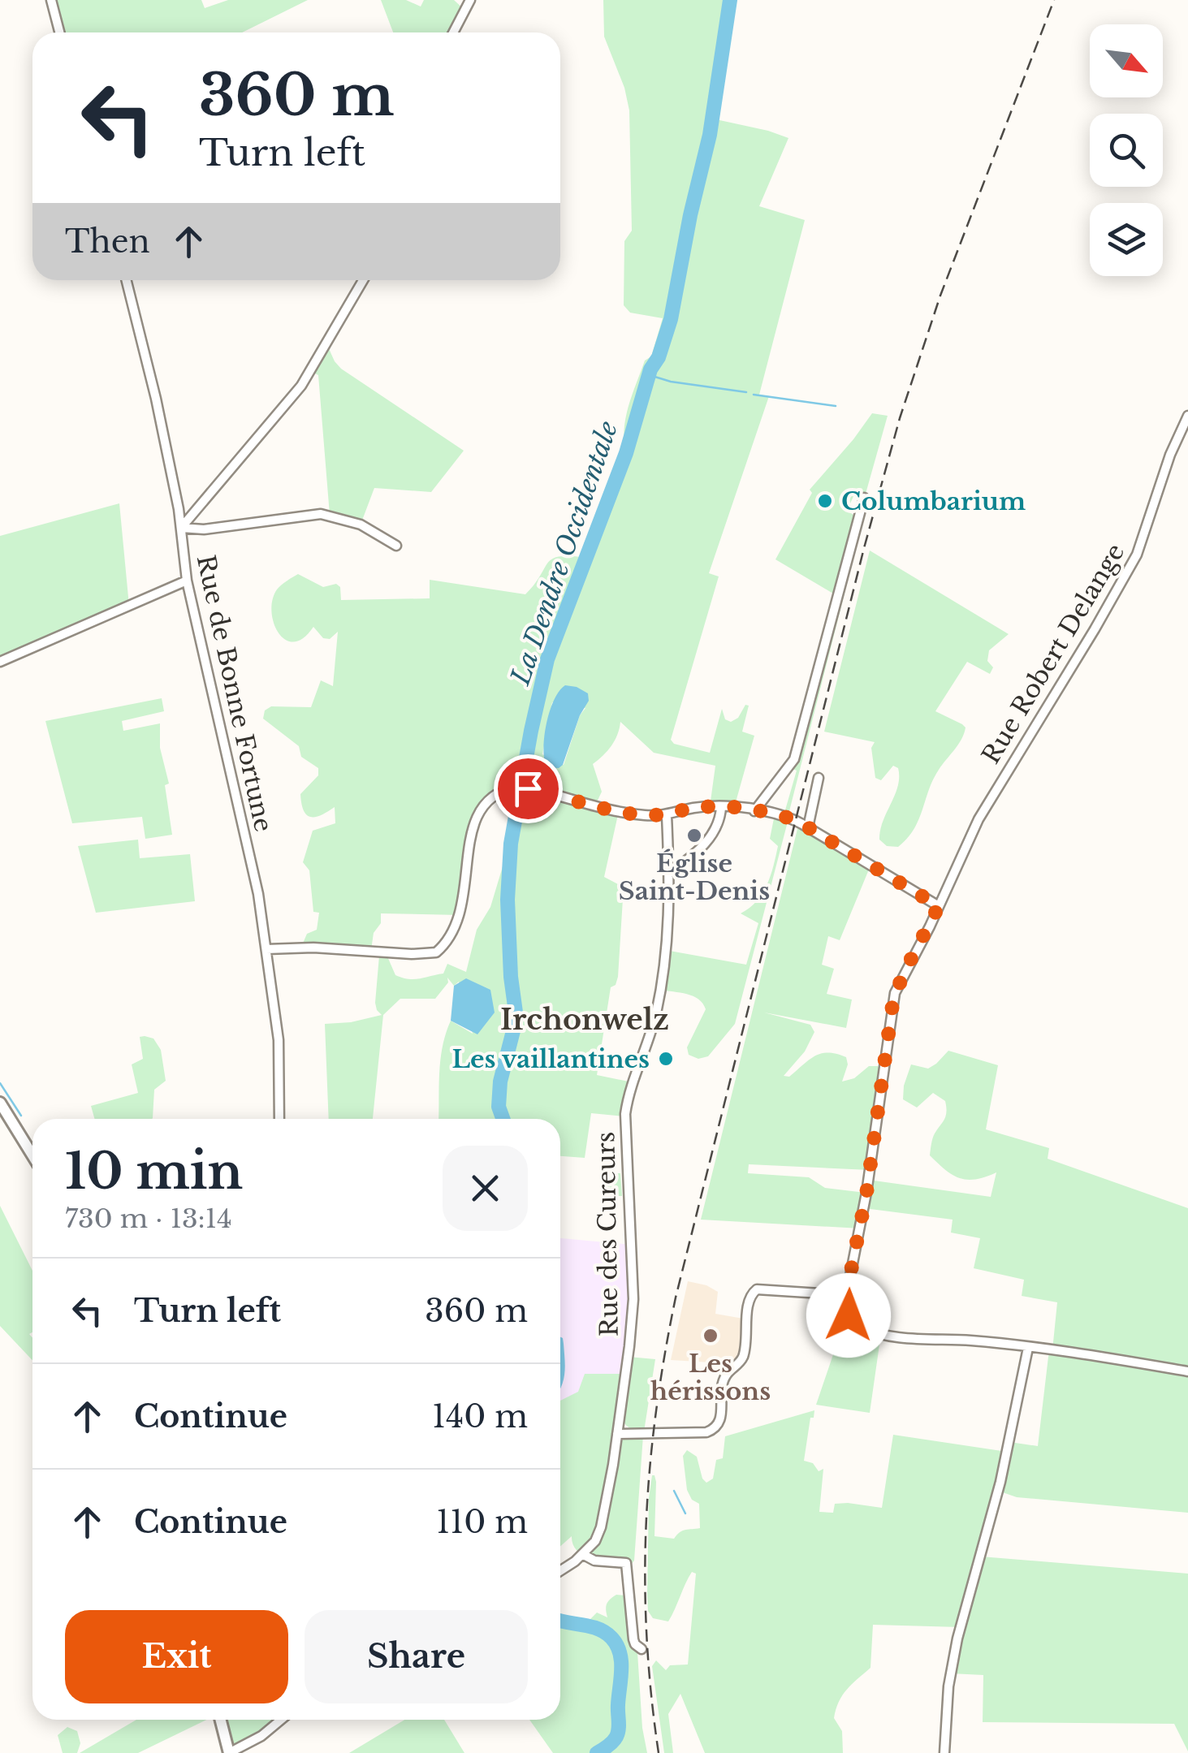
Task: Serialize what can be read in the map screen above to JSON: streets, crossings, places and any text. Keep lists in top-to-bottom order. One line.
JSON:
{"streets":{"street":["Rue Robert Delange","Rue de Bonne Fortune","Rue des Cureurs"]},"districts":["Irchonwelz"],"water":["La Dendre Occidentale"],"places":["Columbarium","Église Saint-Denis","Les vaillantines","Les hérissons"],"north":"bottom right","page":{"turn":["360 m","Turn left"],"then":"Then","heading":["10 min","730 m · 13:14"],"list":[{"name":"Turn left","value":"360 m"},{"name":"Continue","value":"140 m"},{"name":"Continue","value":"110 m"}],"buttons":["Exit","Share"]}}
